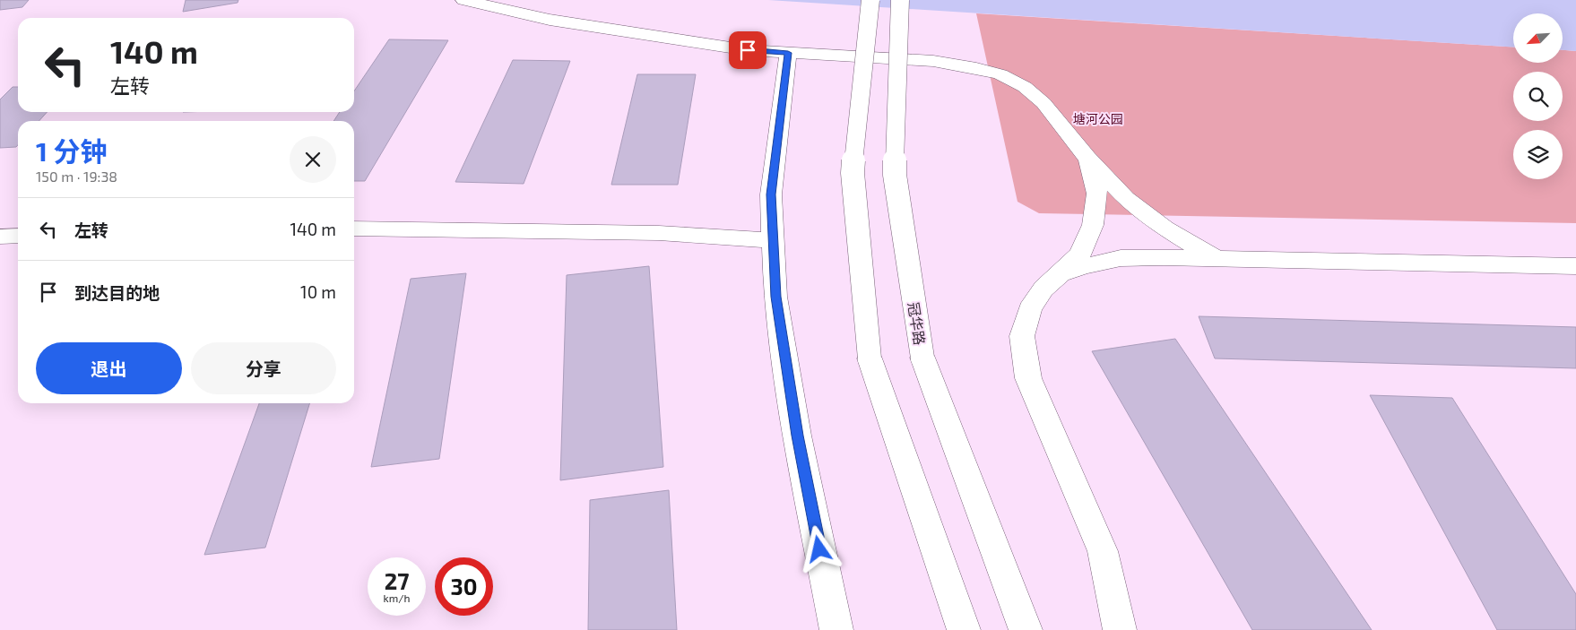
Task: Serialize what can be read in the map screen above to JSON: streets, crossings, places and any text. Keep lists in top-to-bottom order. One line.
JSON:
{"streets":{"street":["冠华路"]},"parks":["塘河公园"],"north":"bottom left","page":{"turn":["140 m","左转"],"heading":["1 分钟","150 m · 19:38"],"list":[{"name":"左转","value":"140 m"},{"name":"到达目的地","value":"10 m"}],"buttons":["退出","分享"],"speed":"27 km/h","limit":"30"}}
